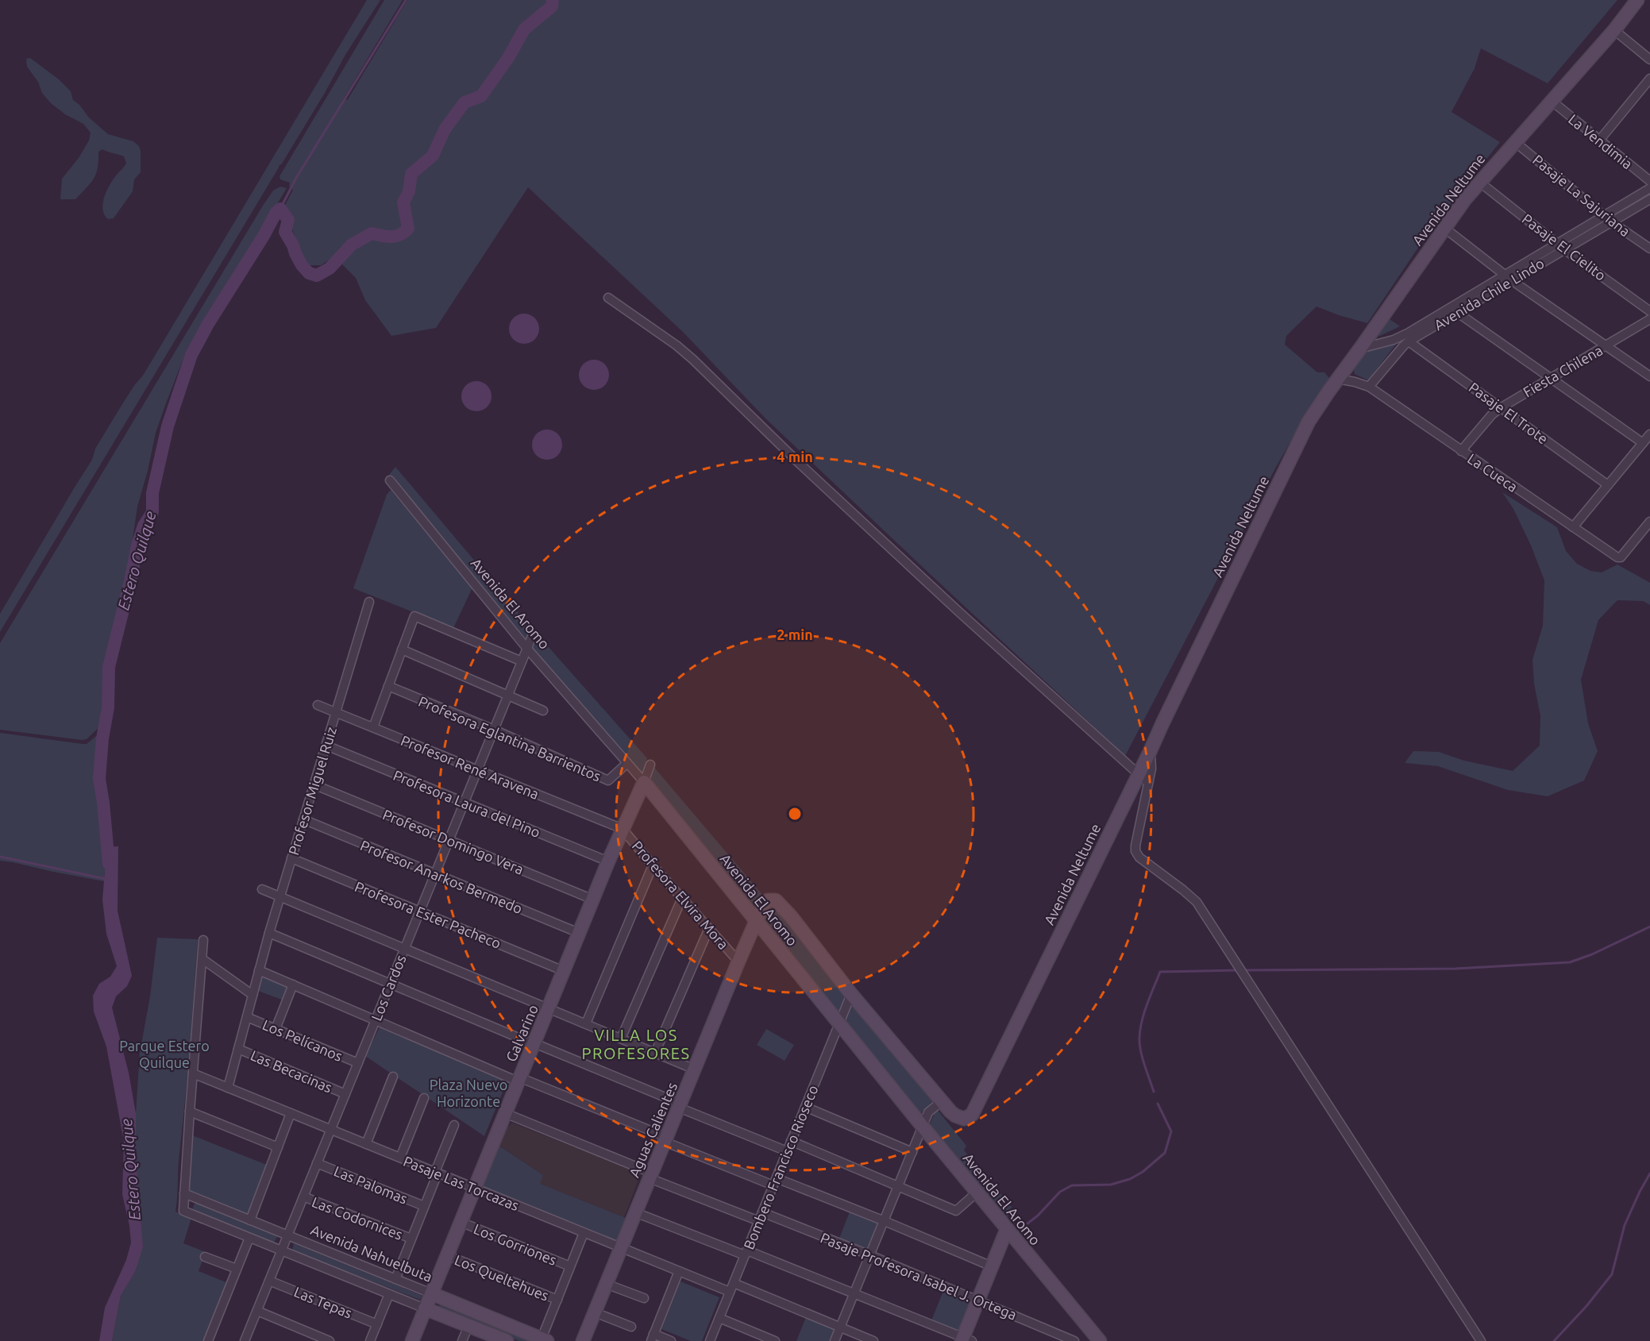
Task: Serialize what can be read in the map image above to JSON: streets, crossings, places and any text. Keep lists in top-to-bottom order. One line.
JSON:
{"streets":{"street":["La Vendimia","Pasaje La Sajuriana","Avenida Neltume","Pasaje El Cielito","Avenida Chile Lindo","Fiesta Chilena","Pasaje El Trote","La Cueca","Avenida El Aromo","Profesora Eglantina Barrientos","Profesor René Aravena","Profesor Miguel Ruiz","Profesora Laura del Pino","Profesor Domingo Vera","Profesor Anarkos Bermedo","Profesora Elvira Mora","Profesora Ester Pacheco","Los Cardos","Galvarino","Los Pelícanos","Las Becacinas","Aguas Calientes","Bombero Francisco Rioseco","Pasaje Las Torcazas","Las Palomas","Las Codornices","Los Gorriones","Avenida Nahuelbuta","Pasaje Profesora Isabel J. Ortega","Los Queltehues","Las Tepas"]},"crossings":[["La Vendimia","Avenida Neltume"],["Pasaje La Sajuriana","Avenida Neltume"],["Pasaje La Sajuriana","Avenida Chile Lindo"],["Avenida Neltume","Pasaje El Cielito"],["Avenida Neltume","Avenida Chile Lindo"],["Avenida Neltume","Avenida El Aromo"],["Pasaje El Cielito","Avenida Chile Lindo"],["Avenida Chile Lindo","Pasaje El Trote"],["Avenida Chile Lindo","La Cueca"],["Fiesta Chilena","Pasaje El Trote"],["Fiesta Chilena","La Cueca"],["Avenida El Aromo","Profesora Eglantina Barrientos"],["Avenida El Aromo","Los Cardos"],["Avenida El Aromo","Galvarino"],["Avenida El Aromo","Aguas Calientes"],["Avenida El Aromo","Bombero Francisco Rioseco"],["Profesora Eglantina Barrientos","Los Cardos"],["Profesor René Aravena","Profesor Miguel Ruiz"],["Profesor René Aravena","Profesora Elvira Mora"],["Profesor René Aravena","Los Cardos"],["Profesor René Aravena","Galvarino"],["Profesor Miguel Ruiz","Profesora Laura del Pino"],["Profesor Miguel Ruiz","Profesor Domingo Vera"],["Profesor Miguel Ruiz","Profesor Anarkos Bermedo"],["Profesor Miguel Ruiz","Profesora Ester Pacheco"],["Profesor Miguel Ruiz","Los Pelícanos"],["Profesor Miguel Ruiz","Las Becacinas"],["Profesor Miguel Ruiz","Pasaje Las Torcazas"],["Profesora Laura del Pino","Los Cardos"],["Profesora Laura del Pino","Galvarino"],["Profesor Domingo Vera","Los Cardos"],["Profesor Domingo Vera","Galvarino"],["Profesor Anarkos Bermedo","Los Cardos"],["Profesor Anarkos Bermedo","Galvarino"],["Profesora Elvira Mora","Galvarino"],["Profesora Elvira Mora","Aguas Calientes"],["Profesora Ester Pacheco","Los Cardos"],["Profesora Ester Pacheco","Galvarino"],["Los Cardos","Los Pelícanos"],["Los Cardos","Las Becacinas"],["Los Cardos","Pasaje Las Torcazas"],["Los Cardos","Las Palomas"],["Los Cardos","Las Codornices"],["Los Cardos","Avenida Nahuelbuta"],["Los Cardos","Las Tepas"],["Galvarino","Pasaje Las Torcazas"],["Galvarino","Los Gorriones"],["Galvarino","Avenida Nahuelbuta"],["Galvarino","Los Queltehues"],["Aguas Calientes","Pasaje Las Torcazas"],["Bombero Francisco Rioseco","Pasaje Las Torcazas"],["Bombero Francisco Rioseco","Pasaje Profesora Isabel J. Ortega"]],"districts":["VILLA LOS PROFESORES"],"water":["Estero Quilque"],"parks":["Parque Estero Quilque","Plaza Nuevo Horizonte"],"rings":["4 min","2 min"]}
